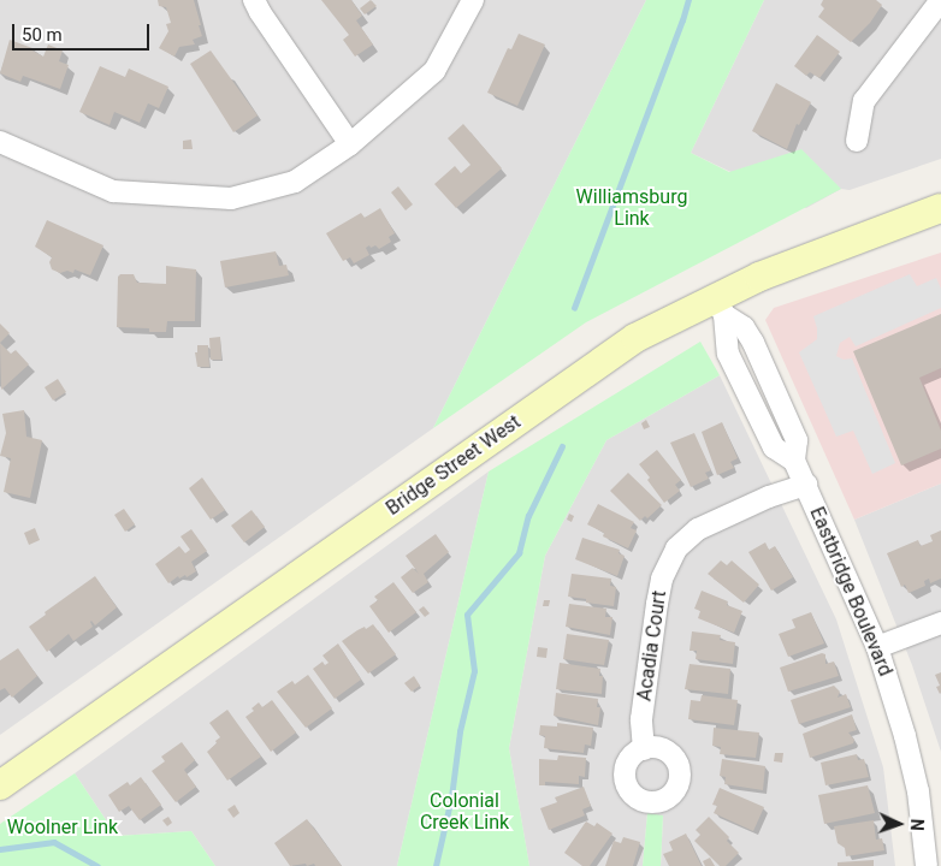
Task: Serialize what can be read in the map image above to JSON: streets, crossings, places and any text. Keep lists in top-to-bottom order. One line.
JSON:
{"streets":{"main road":["Bridge Street West"],"street":["Eastbridge Boulevard","Acadia Court"]},"crossings":[["Bridge Street West","Eastbridge Boulevard"],["Eastbridge Boulevard","Acadia Court"]],"parks":["Williamsburg Link","Colonial Creek Link","Woolner Link"],"scale_bar":"50 m","north":"right"}
